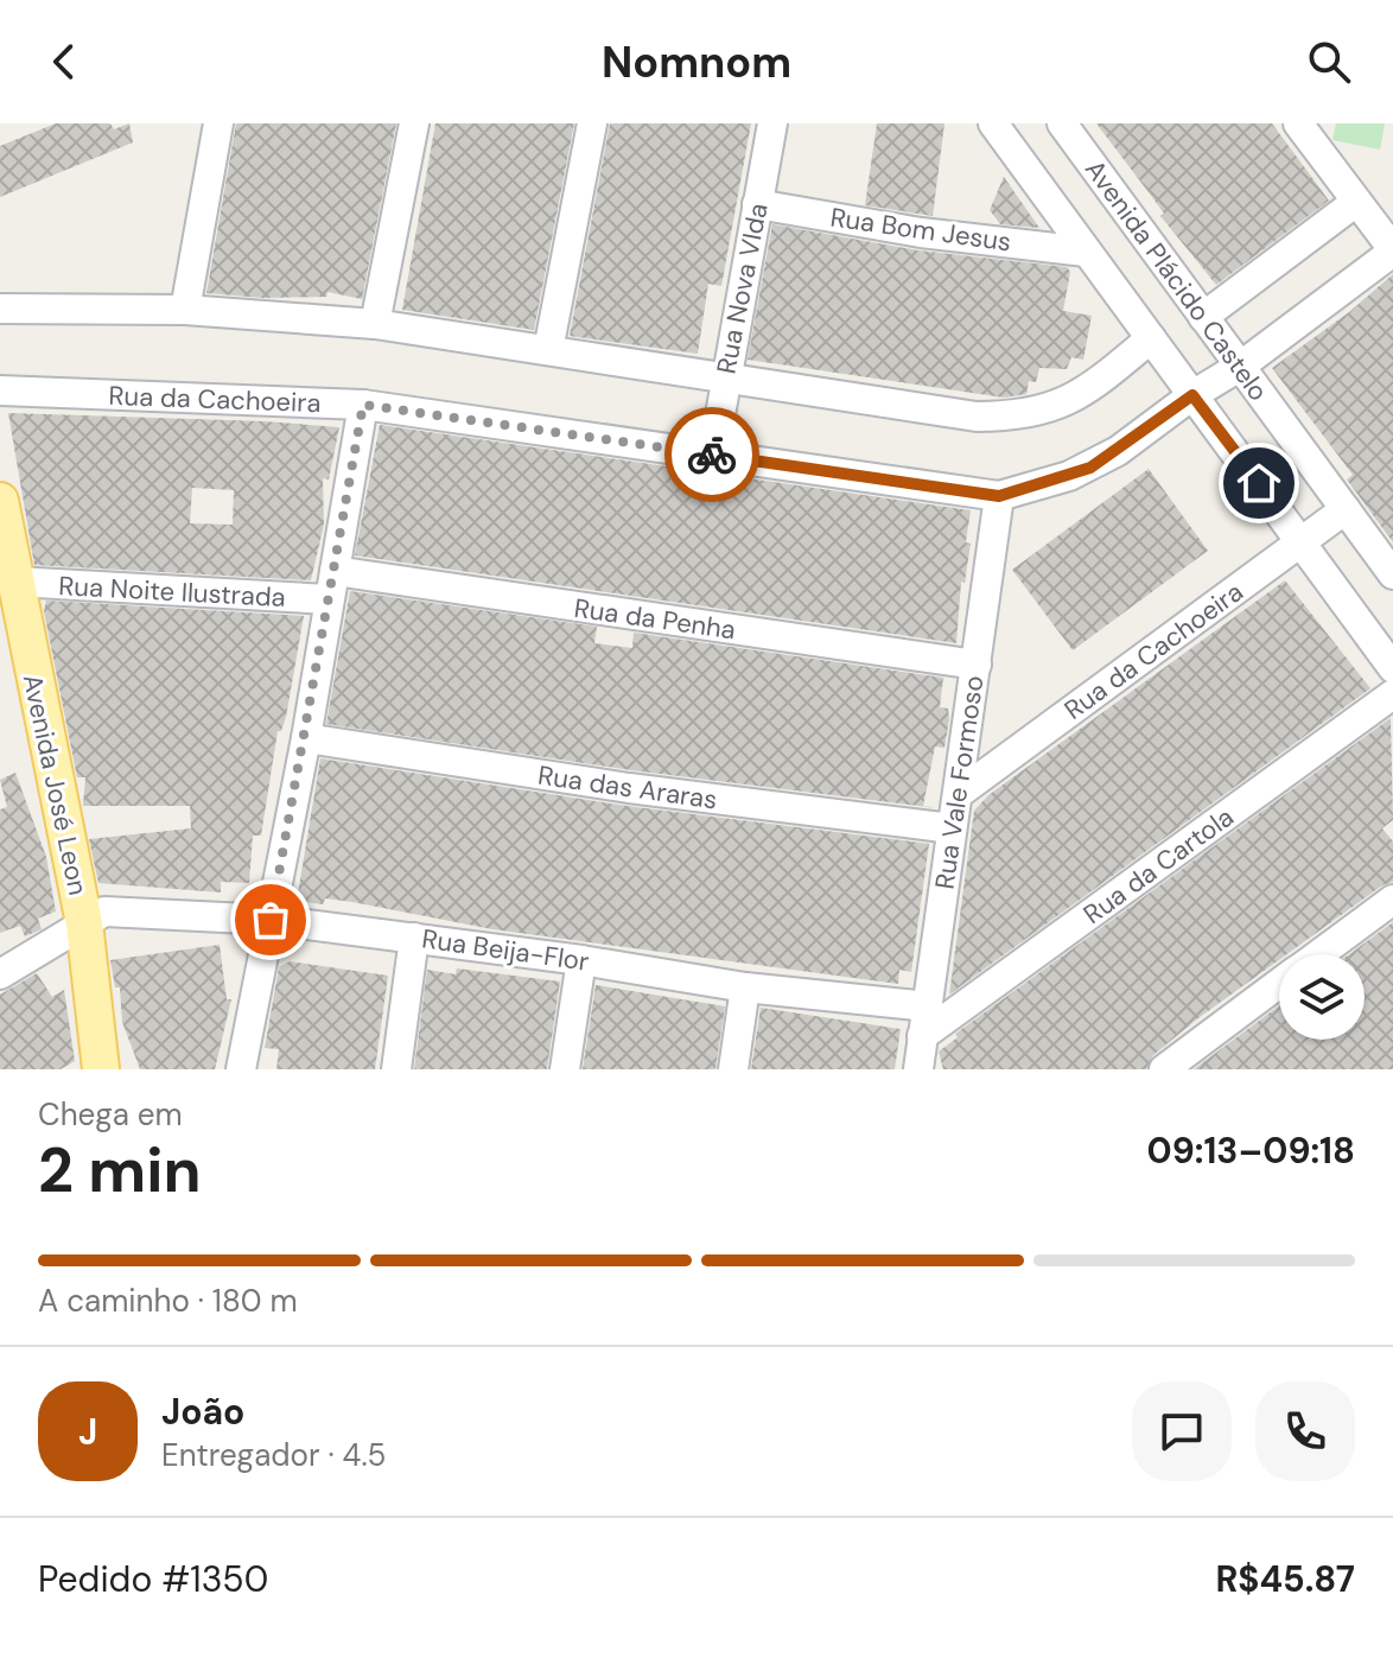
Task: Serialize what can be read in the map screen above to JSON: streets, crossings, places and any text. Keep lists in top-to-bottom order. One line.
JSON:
{"streets":{"main road":["Avenida José Leon"],"street":["Rua Bom Jesus","Avenida Plácido Castelo","Rua Nova VIda","Rua da Cachoeira","Rua Noite Ilustrada","Rua da Penha","Rua Vale Formoso","Rua das Araras","Rua da Cartola","Rua Beija-Flor"]},"crossings":[["Rua Bom Jesus","Avenida Plácido Castelo"],["Rua Bom Jesus","Rua Nova VIda"],["Avenida Plácido Castelo","Rua da Cachoeira"],["Rua Nova VIda","Rua da Cachoeira"],["Rua da Cachoeira","Rua Vale Formoso"],["Rua Noite Ilustrada","Avenida José Leon"],["Rua da Penha","Rua Vale Formoso"],["Rua Vale Formoso","Rua das Araras"],["Rua Vale Formoso","Rua da Cartola"],["Rua Vale Formoso","Rua Beija-Flor"],["Avenida José Leon","Rua Beija-Flor"]],"page":{"header":"Nomnom","heading":["2 min","Chega em","09:13–09:18"],"panel":["João","Entregador · 4.5","Pedido #1350","R$45.87"],"bar":"A caminho · 180 m","round":"J"}}
